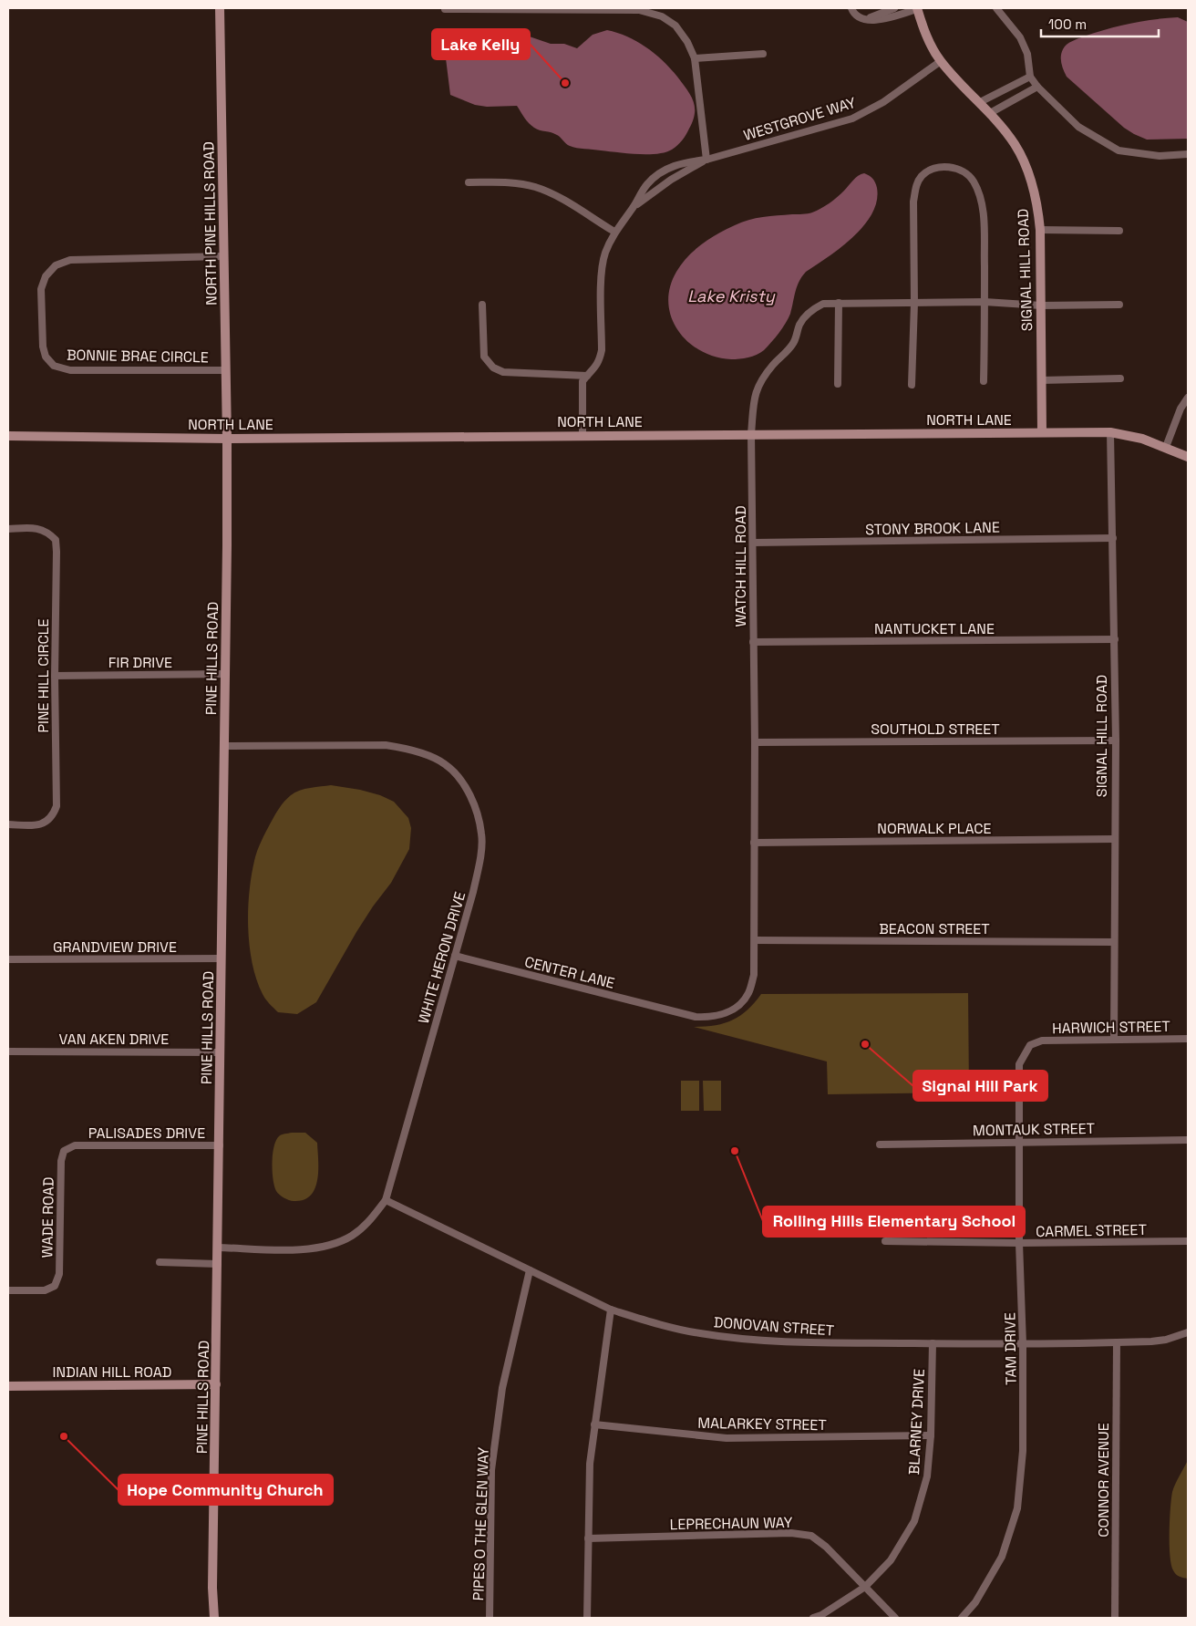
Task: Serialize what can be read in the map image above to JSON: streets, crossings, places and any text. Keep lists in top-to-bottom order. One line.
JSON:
{"streets":{"street":["WESTGROVE WAY","NORTH PINE HILLS ROAD","SIGNAL HILL ROAD","BONNIE BRAE CIRCLE","NORTH LANE","STONY BROOK LANE","WATCH HILL ROAD","NANTUCKET LANE","PINE HILLS ROAD","FIR DRIVE","PINE HILL CIRCLE","SOUTHOLD STREET","NORWALK PLACE","BEACON STREET","GRANDVIEW DRIVE","WHITE HERON DRIVE","CENTER LANE","HARWICH STREET","VAN AKEN DRIVE","MONTAUK STREET","PALISADES DRIVE","WADE ROAD","CARMEL STREET","DONOVAN STREET","TAM DRIVE","INDIAN HILL ROAD","BLARNEY DRIVE","MALARKEY STREET","CONNOR AVENUE","LEPRECHAUN WAY","PIPES O THE GLEN WAY"]},"crossings":[["WESTGROVE WAY","SIGNAL HILL ROAD"],["WESTGROVE WAY","NORTH LANE"],["NORTH PINE HILLS ROAD","BONNIE BRAE CIRCLE"],["NORTH PINE HILLS ROAD","NORTH LANE"],["NORTH PINE HILLS ROAD","PINE HILLS ROAD"],["SIGNAL HILL ROAD","NORTH LANE"],["SIGNAL HILL ROAD","STONY BROOK LANE"],["SIGNAL HILL ROAD","WATCH HILL ROAD"],["SIGNAL HILL ROAD","NANTUCKET LANE"],["SIGNAL HILL ROAD","SOUTHOLD STREET"],["SIGNAL HILL ROAD","NORWALK PLACE"],["SIGNAL HILL ROAD","BEACON STREET"],["SIGNAL HILL ROAD","HARWICH STREET"],["NORTH LANE","WATCH HILL ROAD"],["NORTH LANE","PINE HILLS ROAD"],["STONY BROOK LANE","WATCH HILL ROAD"],["WATCH HILL ROAD","NANTUCKET LANE"],["WATCH HILL ROAD","SOUTHOLD STREET"],["WATCH HILL ROAD","NORWALK PLACE"],["WATCH HILL ROAD","BEACON STREET"],["WATCH HILL ROAD","CENTER LANE"],["PINE HILLS ROAD","FIR DRIVE"],["PINE HILLS ROAD","GRANDVIEW DRIVE"],["PINE HILLS ROAD","WHITE HERON DRIVE"],["PINE HILLS ROAD","VAN AKEN DRIVE"],["PINE HILLS ROAD","PALISADES DRIVE"],["PINE HILLS ROAD","INDIAN HILL ROAD"],["FIR DRIVE","PINE HILL CIRCLE"],["WHITE HERON DRIVE","CENTER LANE"],["WHITE HERON DRIVE","DONOVAN STREET"],["HARWICH STREET","TAM DRIVE"],["MONTAUK STREET","TAM DRIVE"],["PALISADES DRIVE","WADE ROAD"],["CARMEL STREET","TAM DRIVE"],["DONOVAN STREET","TAM DRIVE"],["DONOVAN STREET","BLARNEY DRIVE"],["DONOVAN STREET","CONNOR AVENUE"],["DONOVAN STREET","PIPES O THE GLEN WAY"],["BLARNEY DRIVE","MALARKEY STREET"],["BLARNEY DRIVE","LEPRECHAUN WAY"]],"water":["Lake Kristy"],"places":["Lake Kelly","Signal Hill Park","Rolling Hills Elementary School","Hope Community Church"],"scale_bar":"100 m"}
